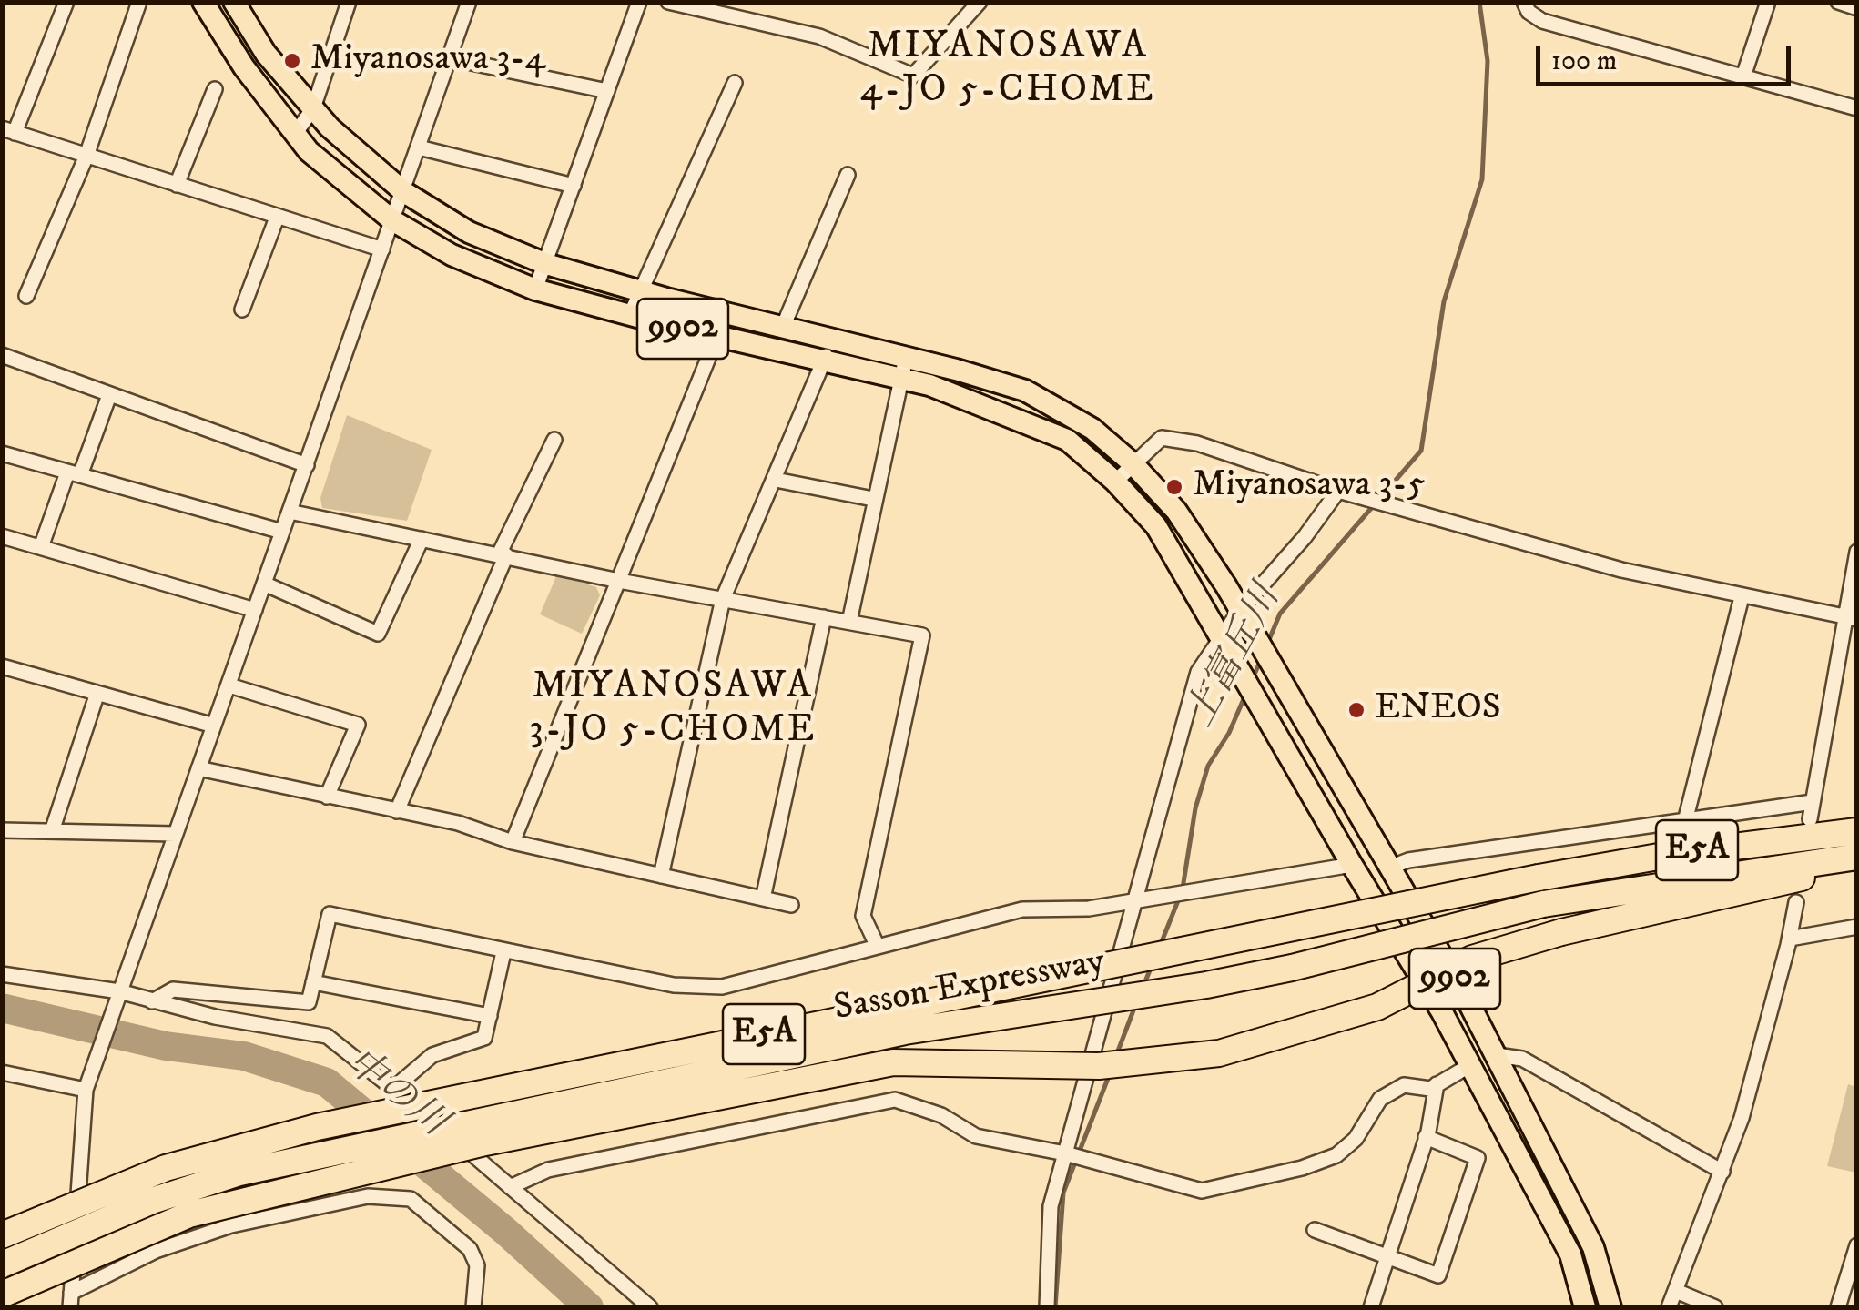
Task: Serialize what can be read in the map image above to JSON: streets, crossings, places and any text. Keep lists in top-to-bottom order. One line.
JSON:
{"streets":{"highway":["E5A","Sasson Expressway"],"main road":["9902"]},"districts":["MIYANOSAWA 4-JO 5-CHOME","MIYANOSAWA 3-JO 5-CHOME"],"water":["上富丘川","中の川"],"places":["Miyanosawa 3-4","Miyanosawa 3-5","ENEOS"],"scale_bar":"100 m"}
